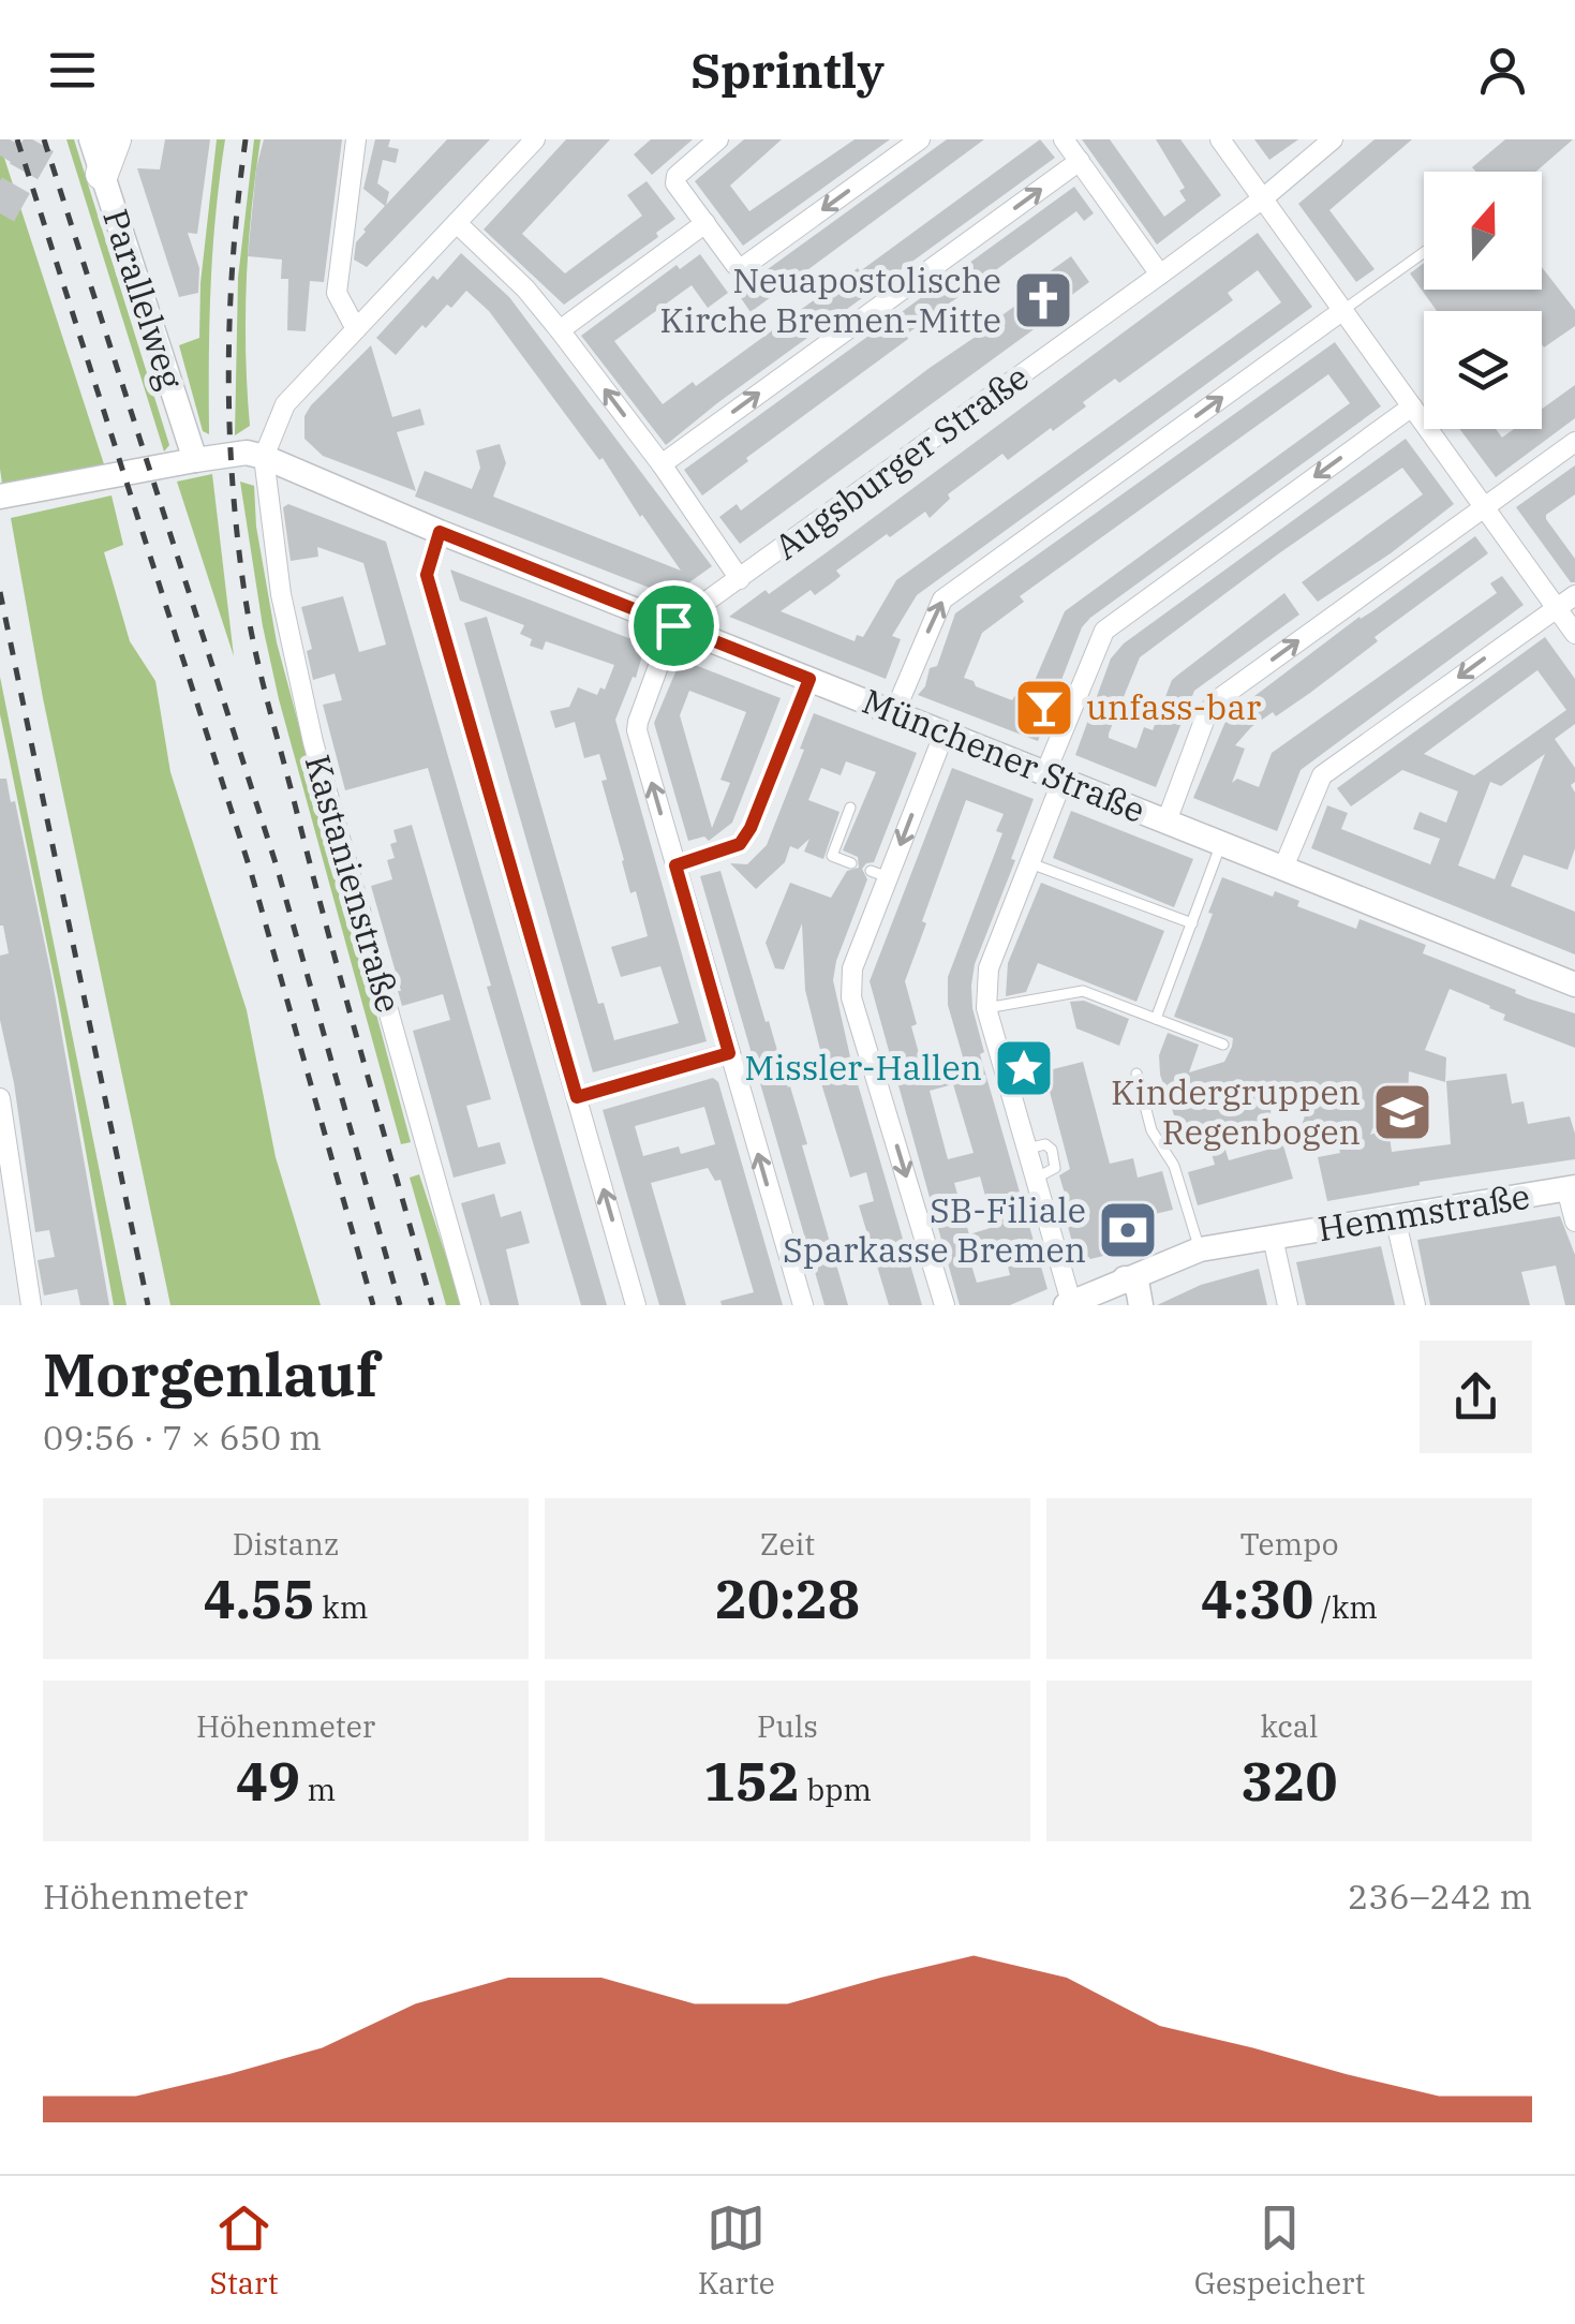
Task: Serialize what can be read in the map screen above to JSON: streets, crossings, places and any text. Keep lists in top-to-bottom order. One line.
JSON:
{"streets":{"street":["Parallelweg","Augsburger Straße","Münchener Straße","Kastanienstraße","Hemmstraße"]},"crossings":[["Parallelweg","Münchener Straße"],["Augsburger Straße","Münchener Straße"],["Münchener Straße","Kastanienstraße"]],"places":{"church":["Neuapostolische Kirche Bremen-Mitte"],"bar":["unfass-bar"],"place":["Missler-Hallen"],"school or university":["Kindergruppen Regenbogen"],"bank":["SB-Filiale Sparkasse Bremen"]},"north":"top","page":{"header":"Sprintly","heading":["Morgenlauf","09:56 · 7 × 650 m"],"stats":[["Distanz","4.55 km"],["Zeit","20:28"],["Tempo","4:30 /km"],["Höhenmeter","49 m"],["Puls","152 bpm"],["kcal","320"]],"chart":["Höhenmeter","236–242 m"],"tabs":["Start","Karte","Gespeichert"]}}
